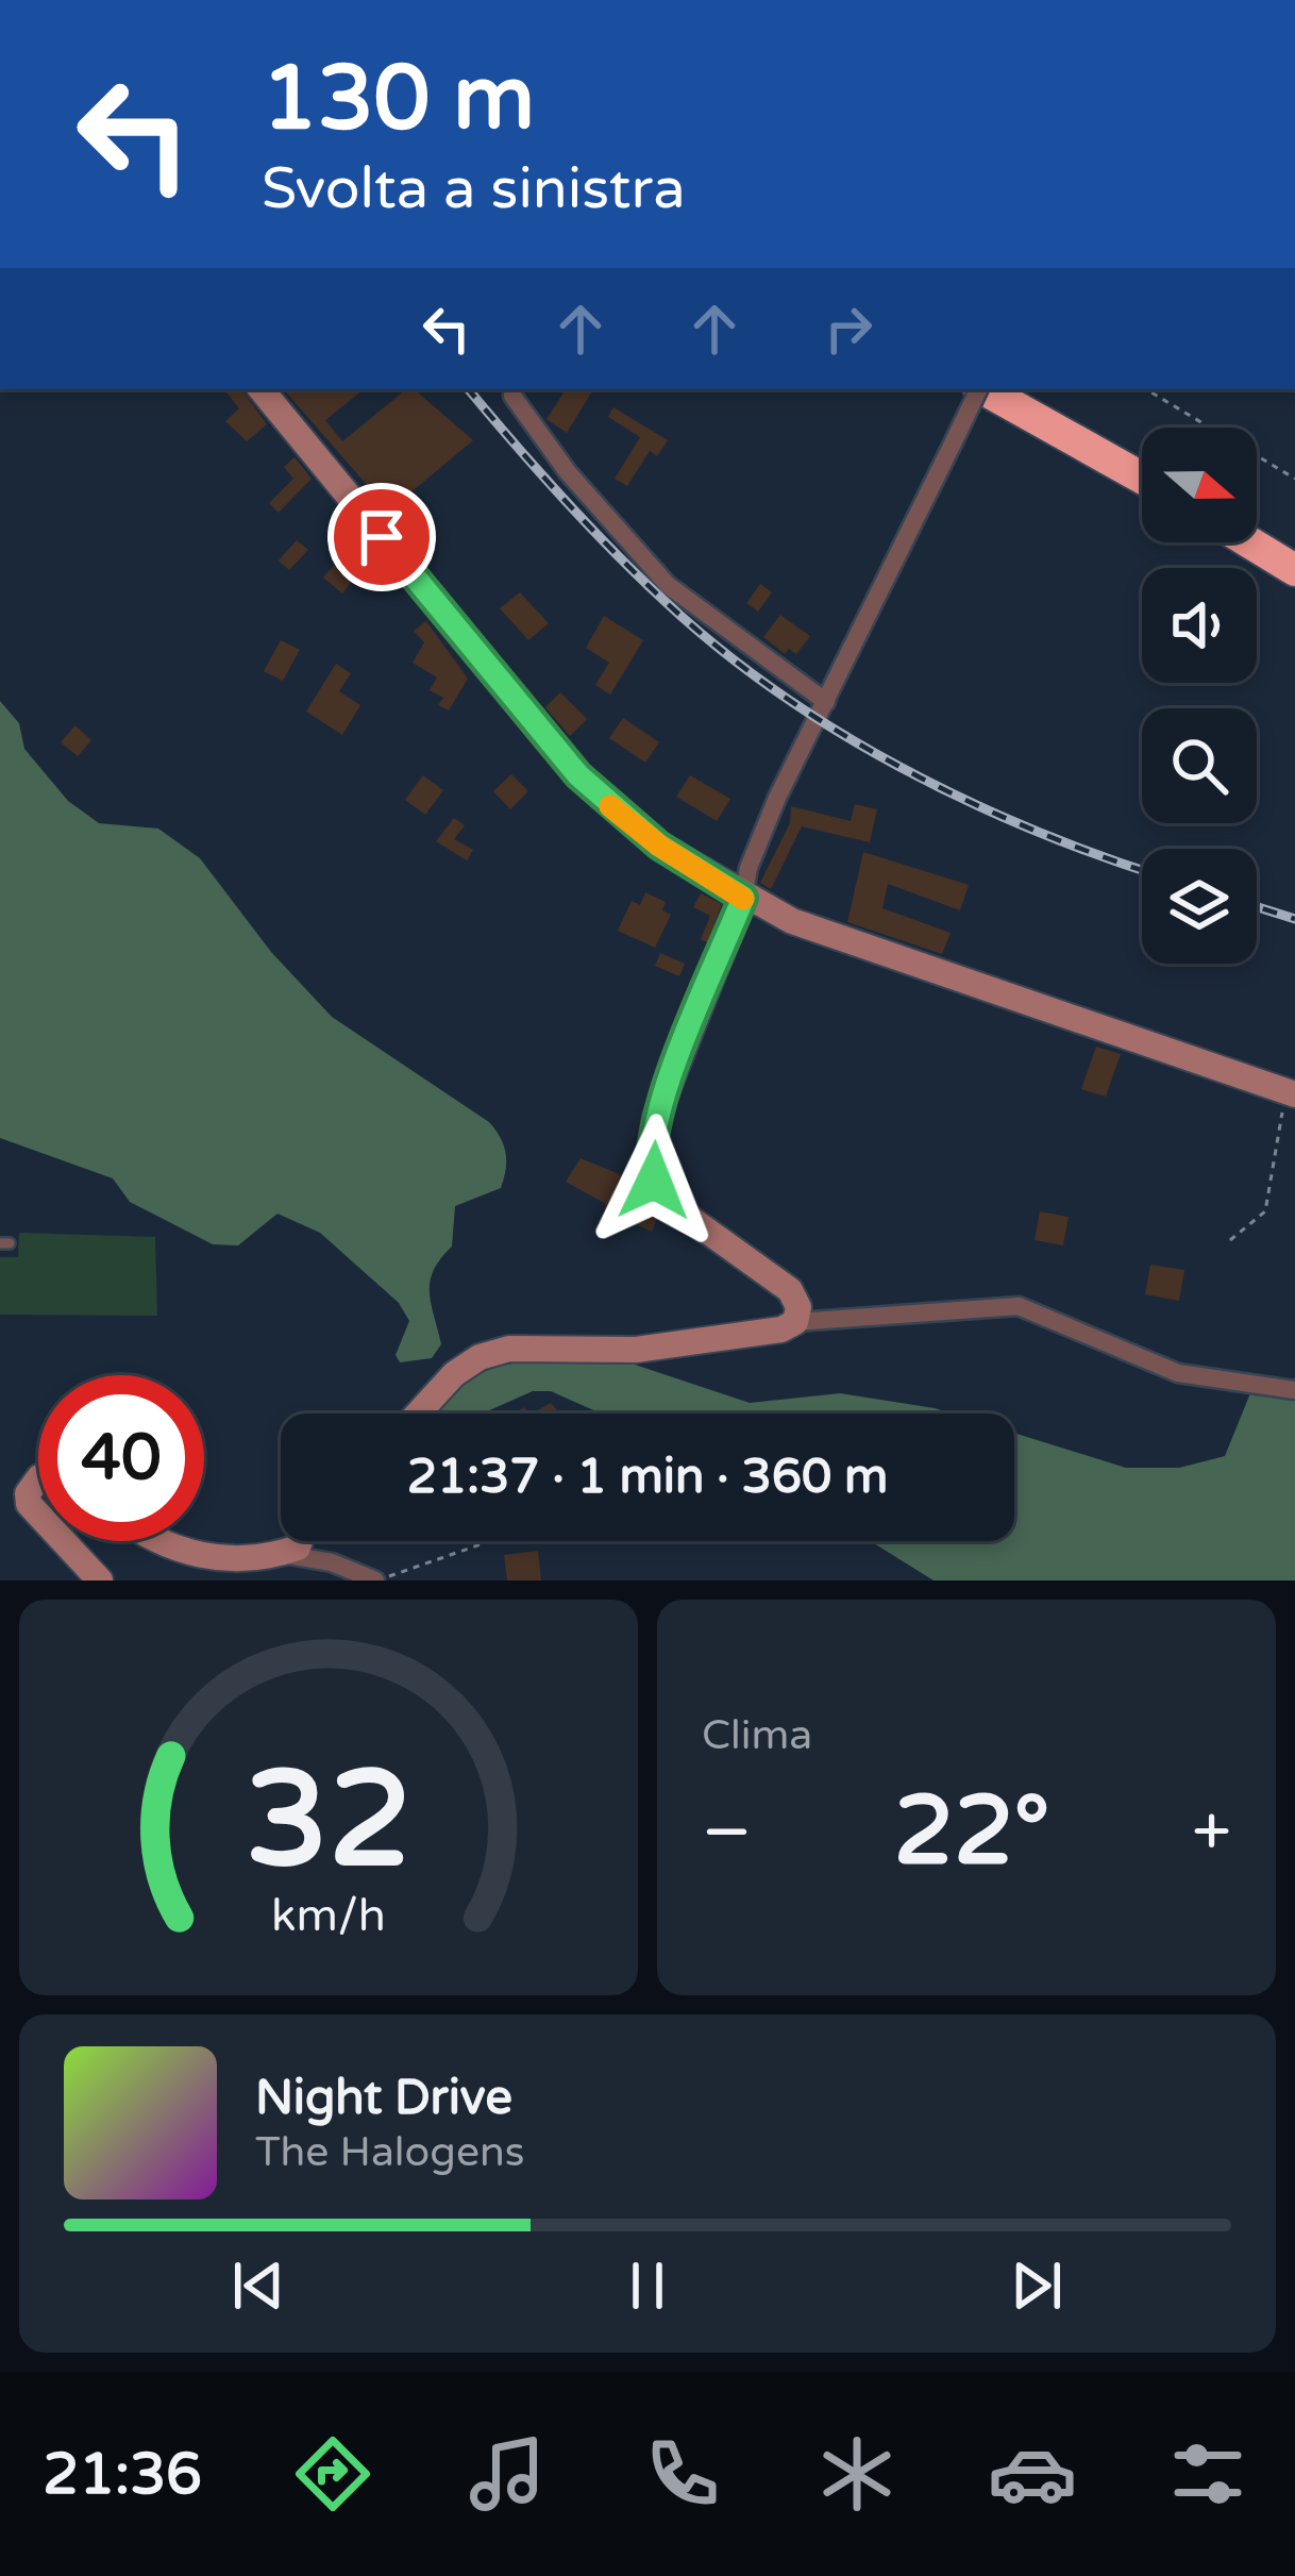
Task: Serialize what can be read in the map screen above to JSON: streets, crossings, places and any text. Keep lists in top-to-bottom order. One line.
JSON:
{"north":"right","page":{"turn":["130 m","Svolta a sinistra"],"limit":"40","trip":"21:37 · 1 min · 360 m","tile":"Clima","heat":["−","22°","+"],"song":["Night Drive","The Halogens"],"tabs":"21:36","gauge":["32","km/h"]}}
